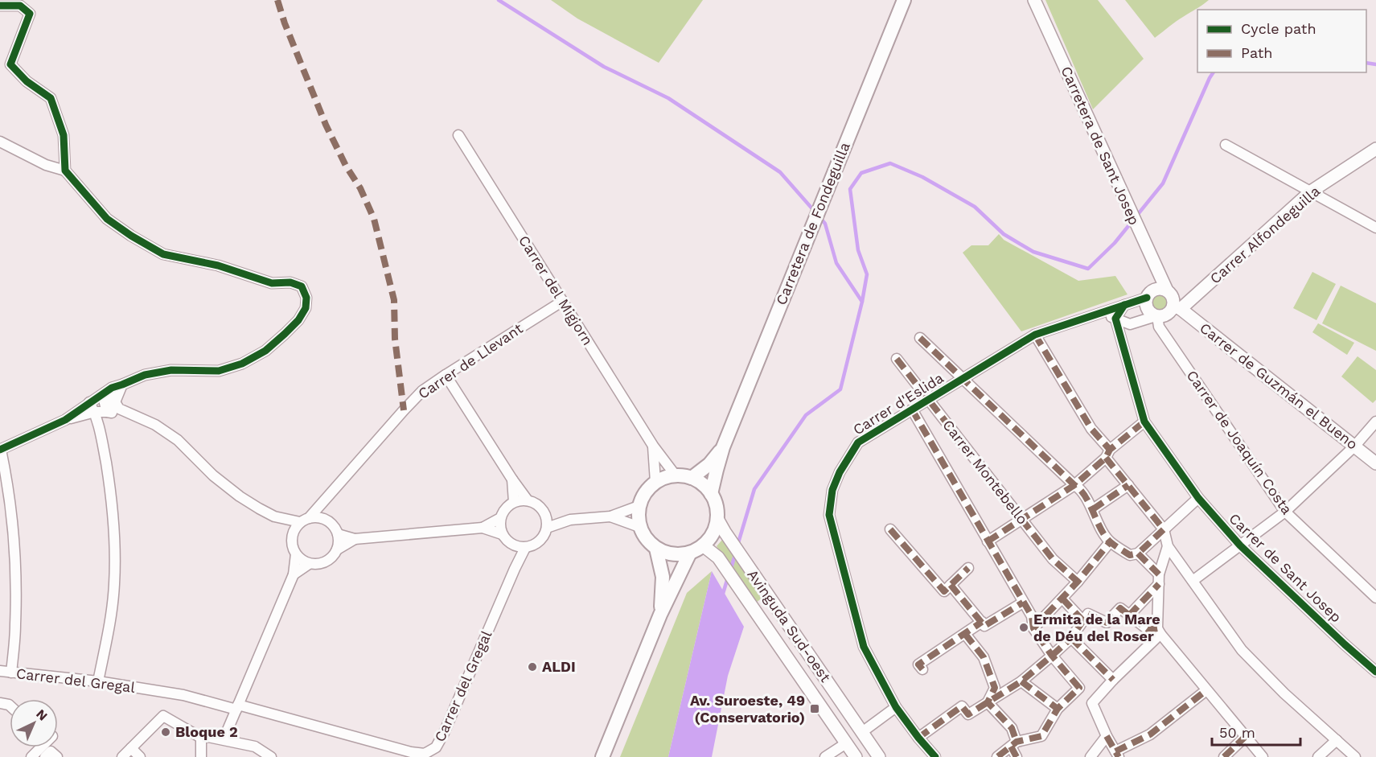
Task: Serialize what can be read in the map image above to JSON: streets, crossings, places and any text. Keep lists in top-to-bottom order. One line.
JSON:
{"streets":{"main road":["Carretera de Fondeguilla"],"street":["Carretera de Sant Josep","Carrer Alfondeguilla","Carrer del Migjorn","Carrer de Llevant","Carrer de Guzmán el Bueno","Carrer d'Eslida","Carrer de Joaquín Costa","Carrer Montebello","Carrer de Sant Josep","Avinguda Sud-oest","Carrer del Gregal"]},"crossings":[["Carretera de Sant Josep","Carrer Alfondeguilla"],["Carretera de Sant Josep","Carrer de Guzmán el Bueno"],["Carretera de Sant Josep","Carrer d'Eslida"],["Carretera de Sant Josep","Carrer de Joaquín Costa"],["Carretera de Fondeguilla","Carrer del Migjorn"],["Carretera de Fondeguilla","Avinguda Sud-oest"],["Carrer Alfondeguilla","Carrer de Guzmán el Bueno"],["Carrer Alfondeguilla","Carrer d'Eslida"],["Carrer Alfondeguilla","Carrer de Joaquín Costa"],["Carrer del Migjorn","Carrer de Llevant"],["Carrer del Migjorn","Avinguda Sud-oest"],["Carrer de Guzmán el Bueno","Carrer d'Eslida"],["Carrer de Guzmán el Bueno","Carrer de Joaquín Costa"],["Carrer d'Eslida","Carrer de Joaquín Costa"],["Carrer d'Eslida","Carrer Montebello"]],"places":{"other":["Ermita de la Mare de Déu del Roser","ALDI","Bloque 2"],"transit":["Av. Suroeste, 49 (Conservatorio)"]},"legend":["Cycle path","Path"],"scale_bar":"50 m","north":"top right"}
